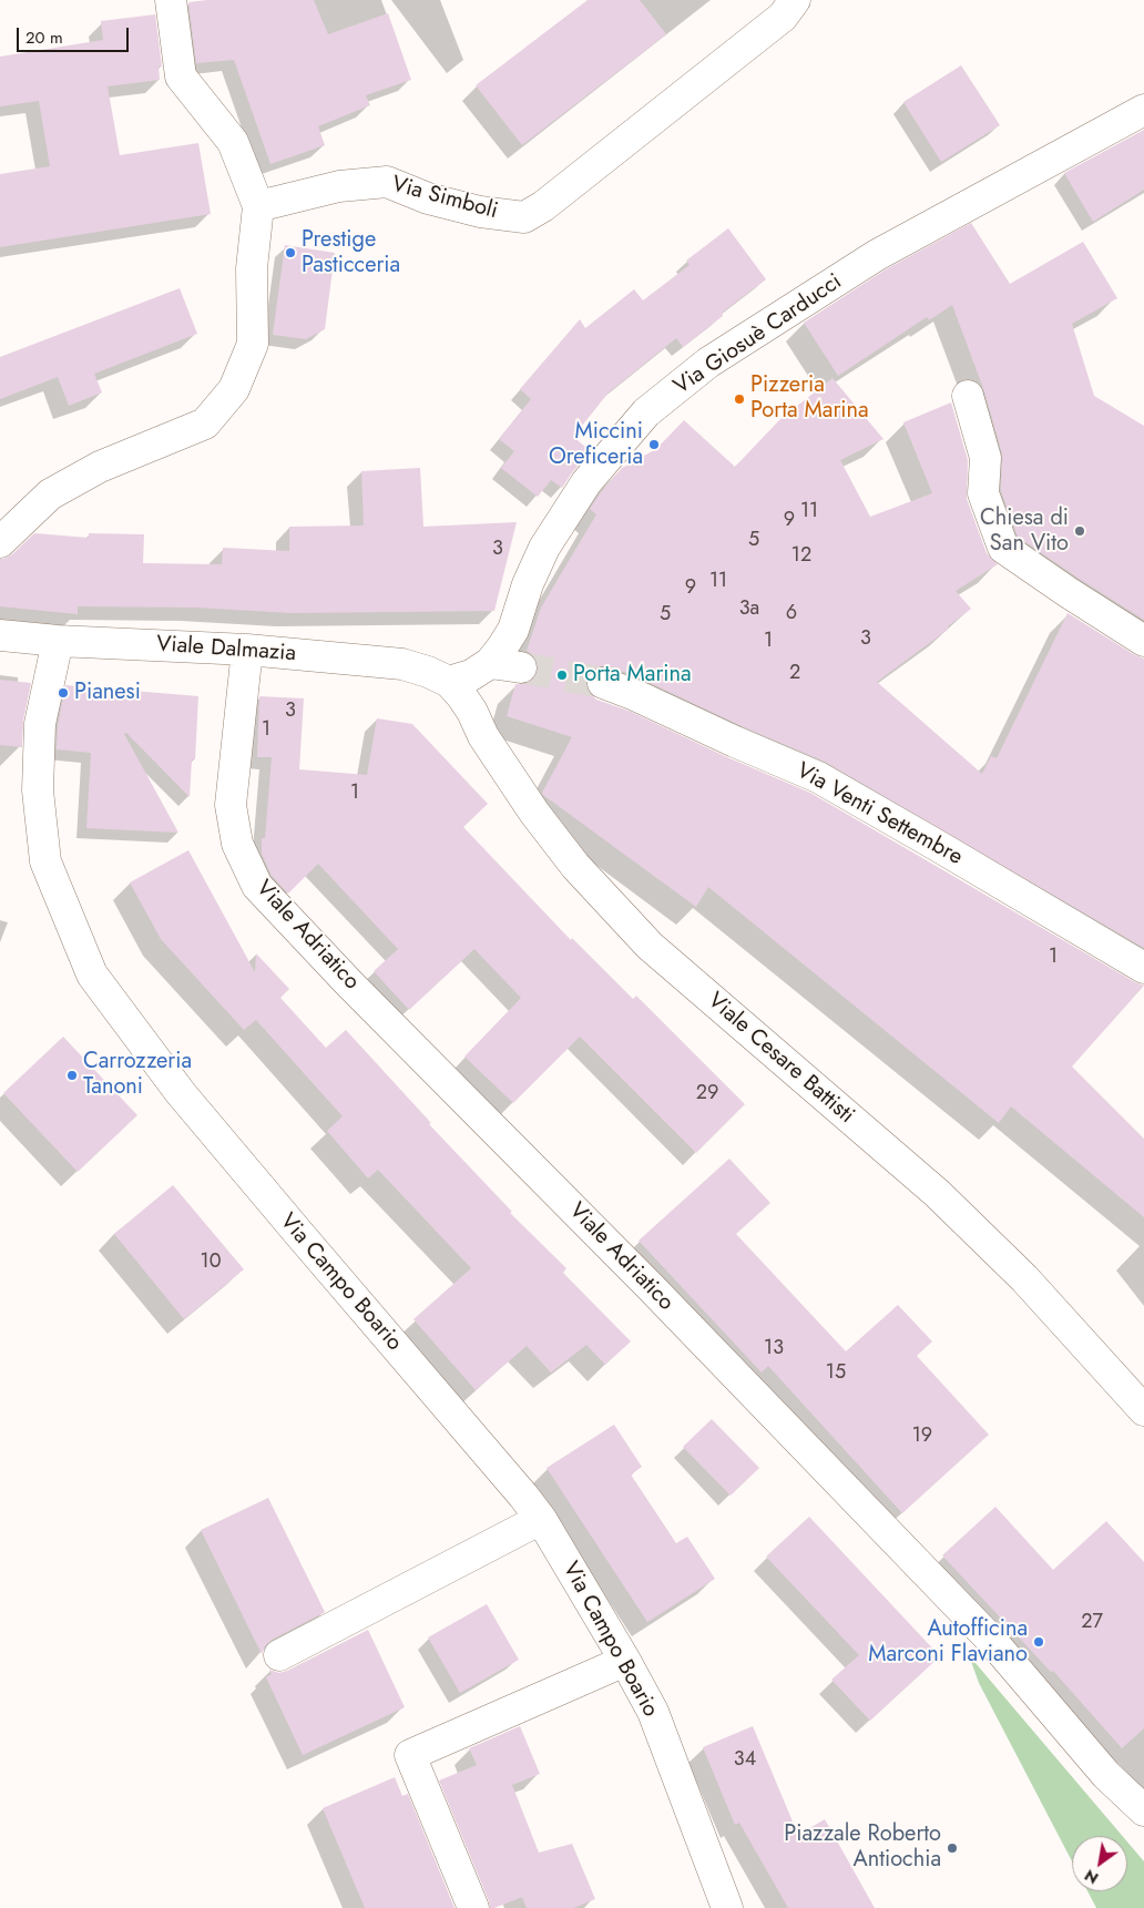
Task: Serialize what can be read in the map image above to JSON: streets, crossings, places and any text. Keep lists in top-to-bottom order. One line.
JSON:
{"streets":{"street":["Via Simboli","Via Giosuè Carducci","Viale Dalmazia","Via Venti Settembre","Viale Adriatico","Viale Cesare Battisti","Via Campo Boario"]},"crossings":[["Via Giosuè Carducci","Viale Dalmazia"],["Via Giosuè Carducci","Viale Cesare Battisti"],["Viale Dalmazia","Viale Adriatico"],["Viale Dalmazia","Viale Cesare Battisti"],["Viale Dalmazia","Via Campo Boario"]],"places":["Prestige Pasticceria","Pizzeria Porta Marina","Miccini Oreficeria","Chiesa di San Vito","Porta Marina","Pianesi","Carrozzeria Tanoni","Autofficina Marconi Flaviano","Piazzale Roberto Antiochia"],"house_numbers":["11","9","5","3","12","11","9","3a","6","5","3","1","2","3","1","1","1","29","10","13","15","19","27","34"],"scale_bar":"20 m","north":"bottom left"}
